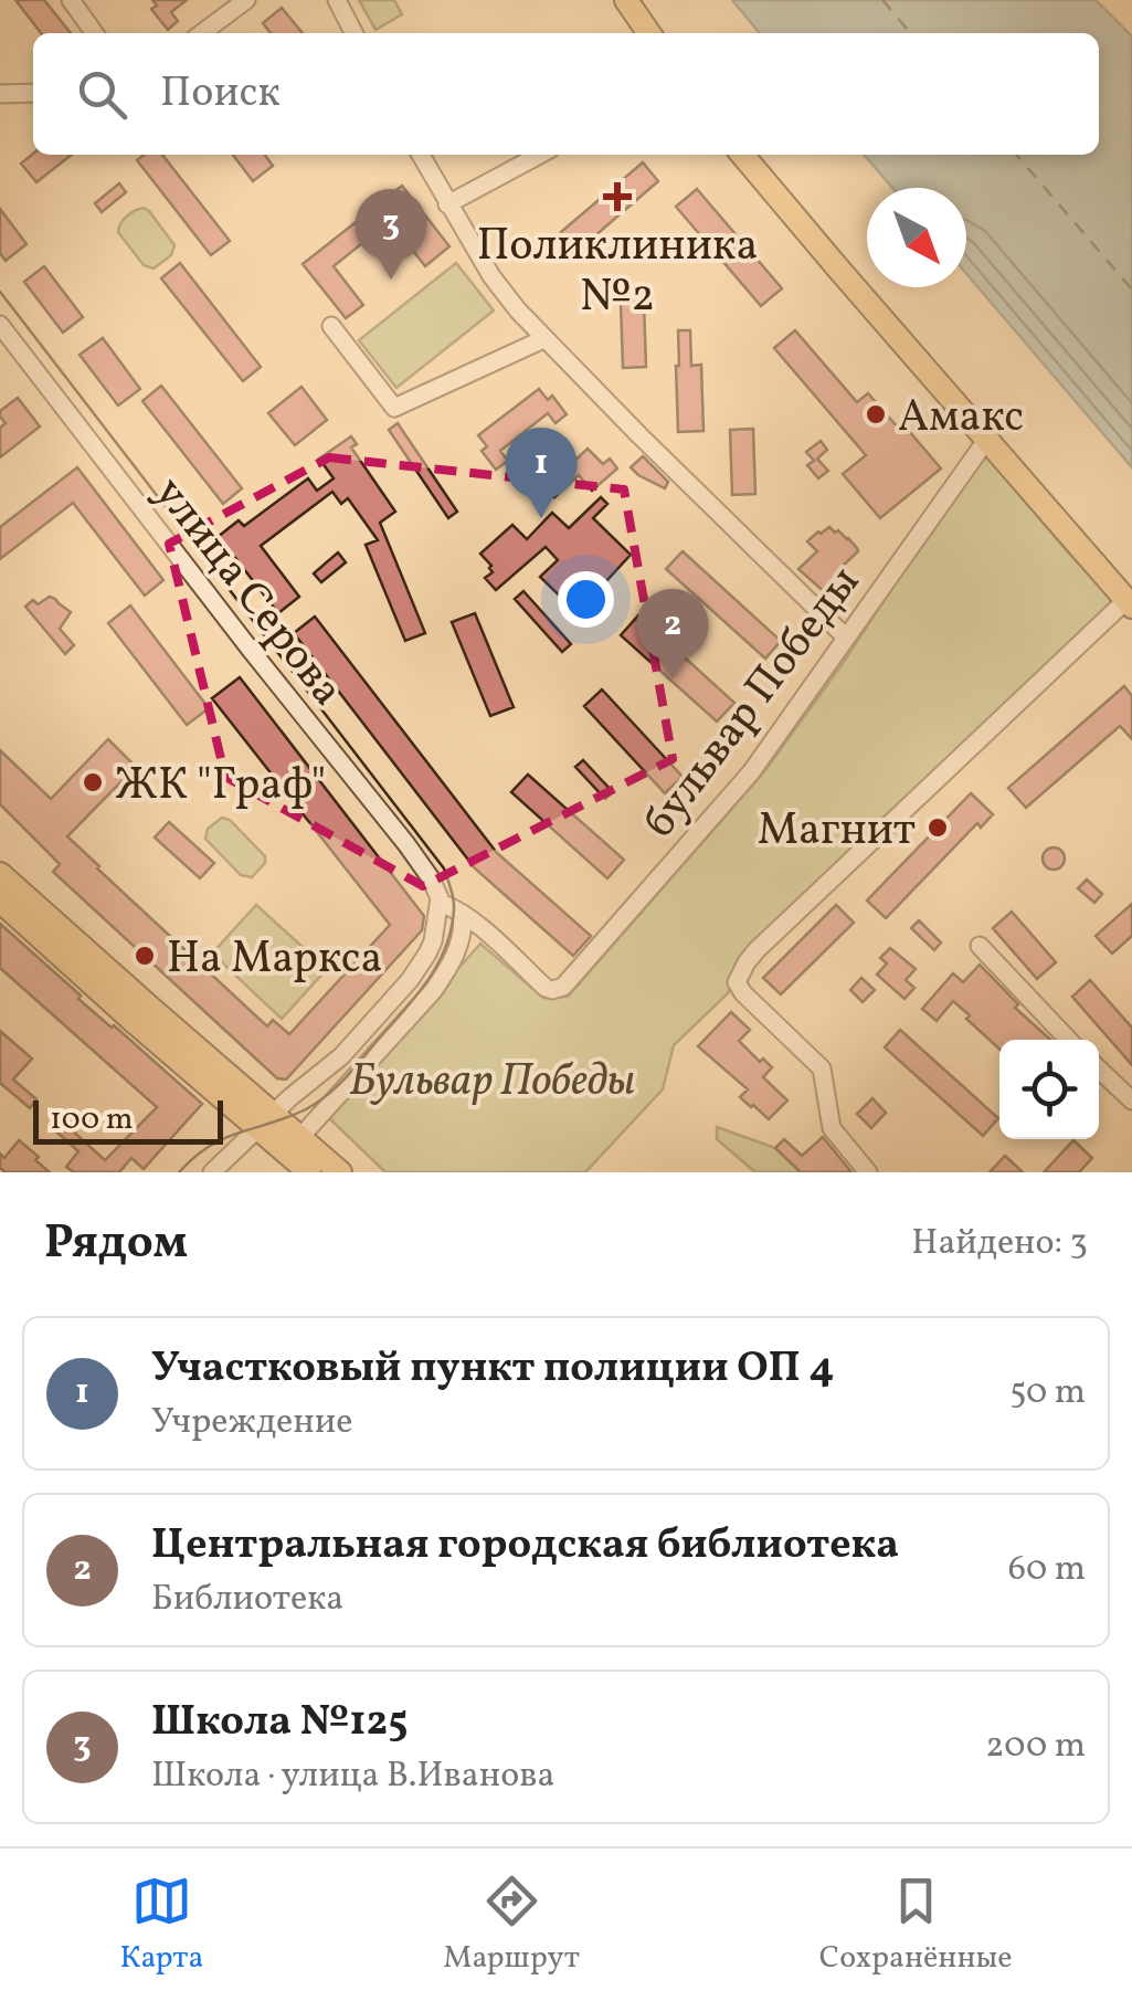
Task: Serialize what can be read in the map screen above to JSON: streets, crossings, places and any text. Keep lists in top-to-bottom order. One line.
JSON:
{"streets":{"street":["улица Серова","бульвар Победы"]},"parks":["Бульвар Победы"],"places":{"health":["Поликлиника №2"],"other":["Амакс","ЖК \"Граф\"","Магнит","На Маркса"]},"scale_bar":"100 m","north":"bottom right","page":{"search":"Поиск","pins":["3","1","2"],"scale":"100 m","heading":["Рядом","Найдено: 3"],"list":[{"mark":"1","name":"Участковый пункт полиции ОП 4","note":"Учреждение","value":"50 m"},{"mark":"2","name":"Центральная городская библиотека","note":"Библиотека","value":"60 m"},{"mark":"3","name":"Школа №125","note":"Школа · улица В.Иванова","value":"200 m"}],"nav":["Карта","Маршрут","Сохранённые"]}}
